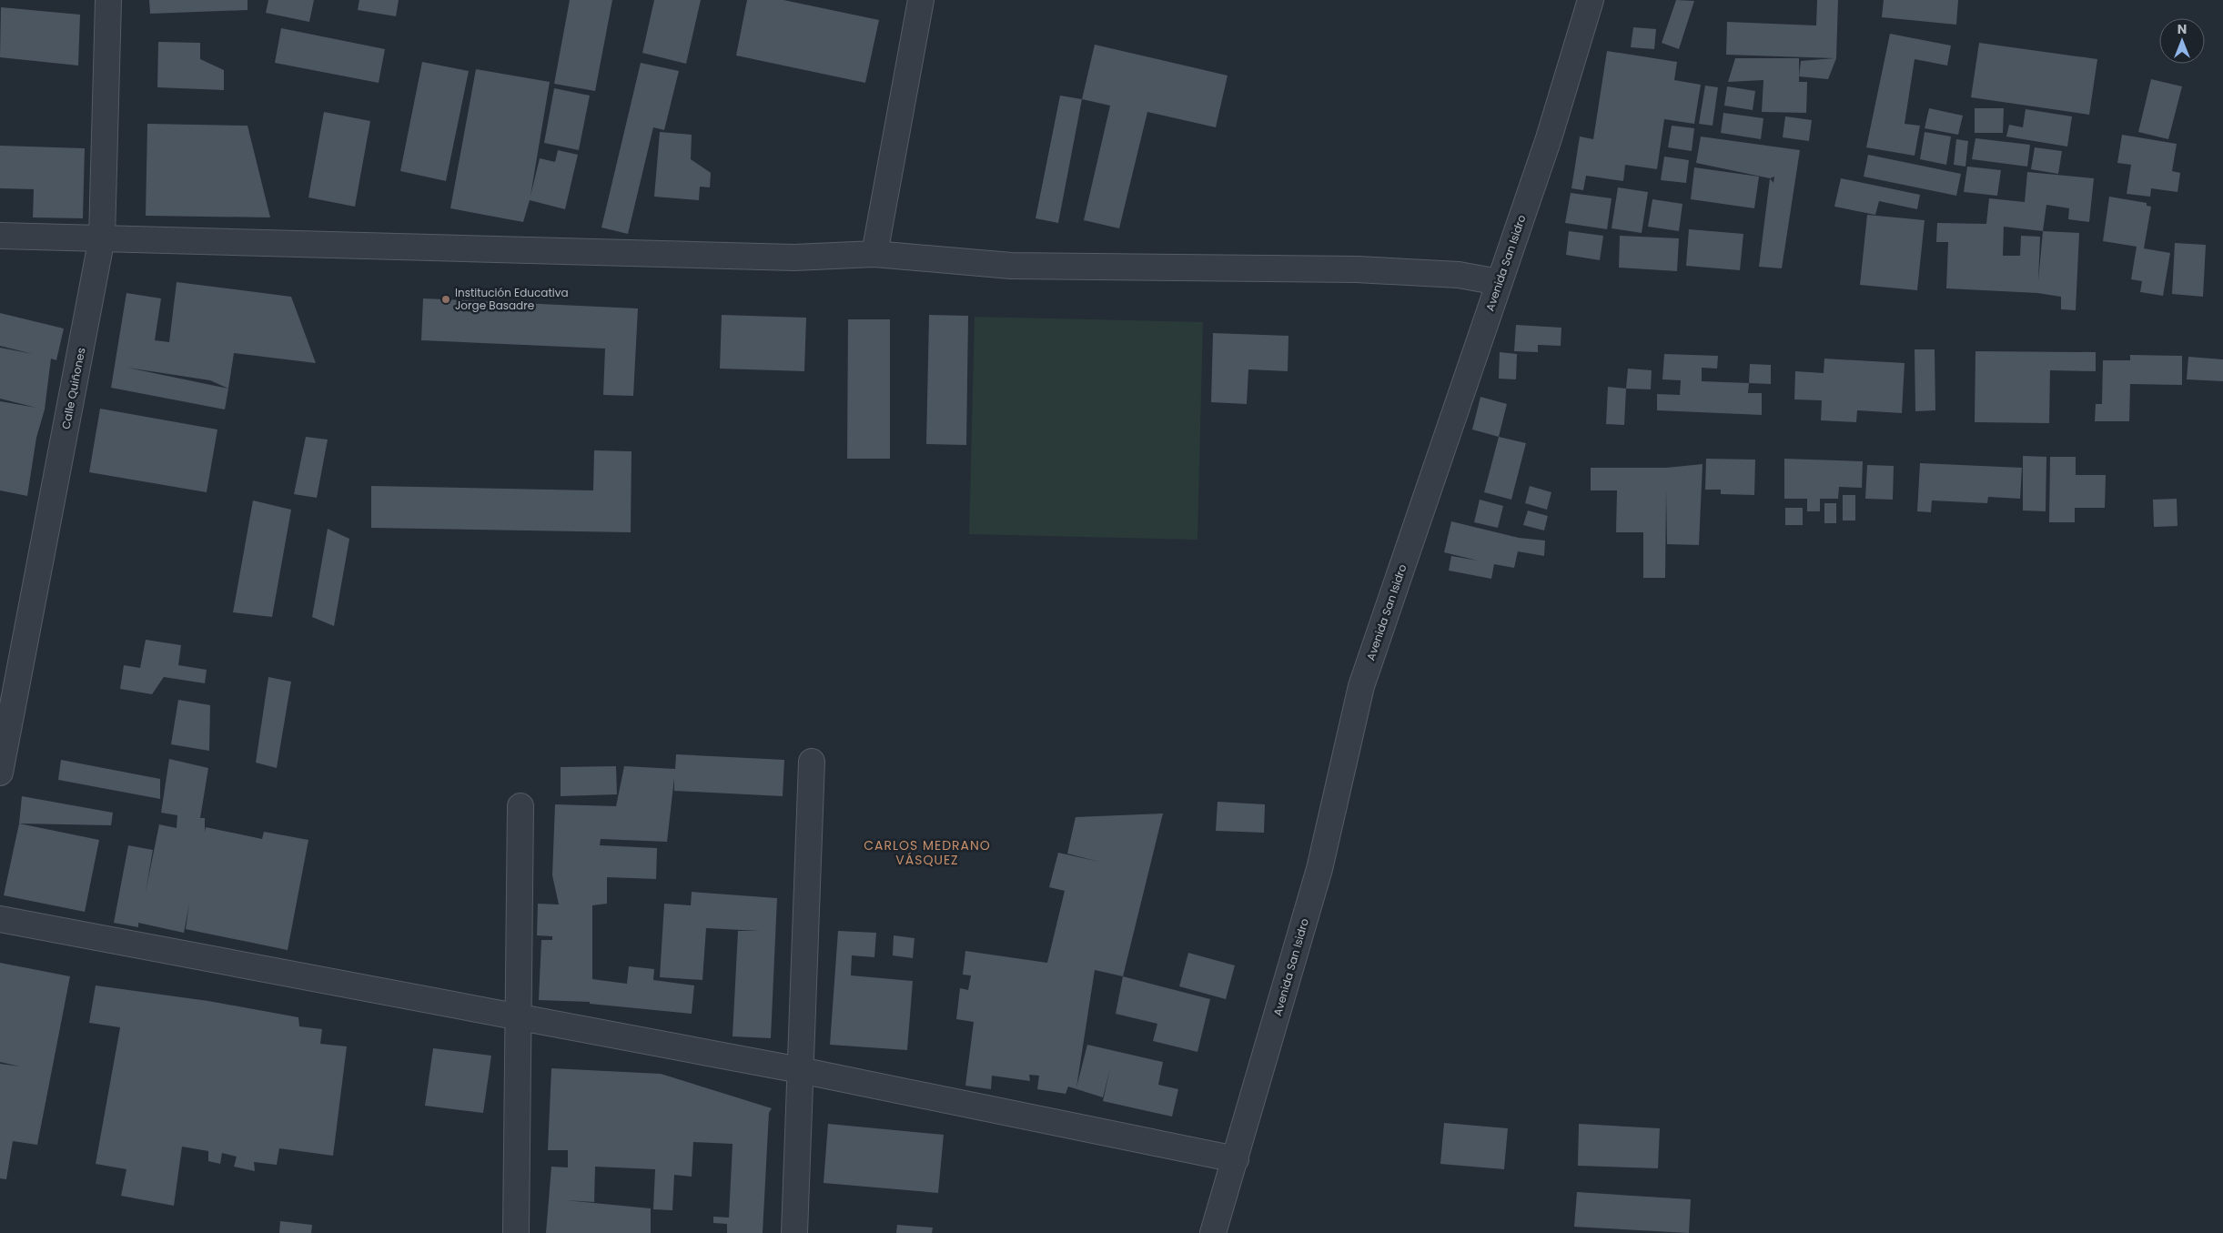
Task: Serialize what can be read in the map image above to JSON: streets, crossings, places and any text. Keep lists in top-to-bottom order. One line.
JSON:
{"streets":{"street":["Avenida San Isidro","Calle Quiñones"]},"districts":["CARLOS MEDRANO VÁSQUEZ"],"places":["Institución Educativa Jorge Basadre"],"north":"top"}
